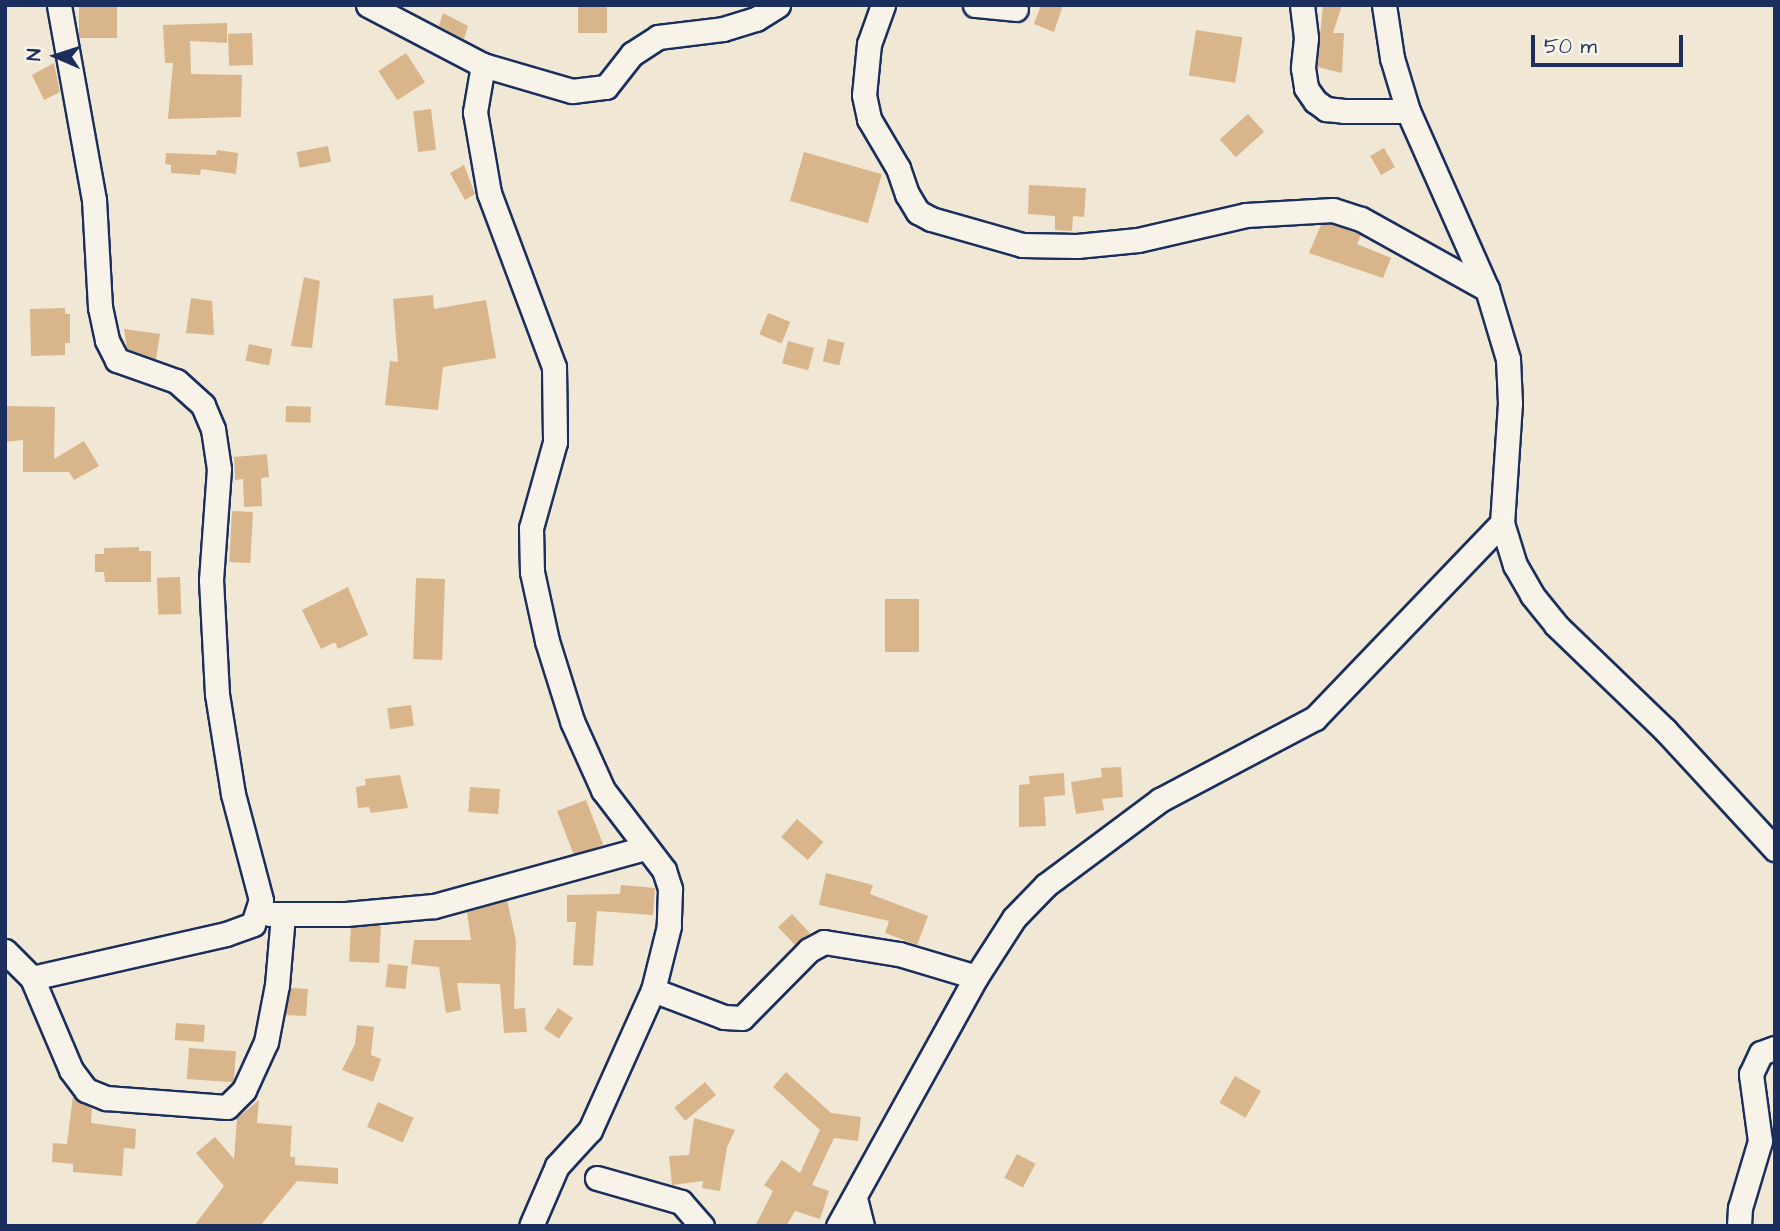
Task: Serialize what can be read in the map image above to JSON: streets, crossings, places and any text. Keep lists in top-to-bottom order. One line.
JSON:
{"scale_bar":"50 m","north":"left"}
